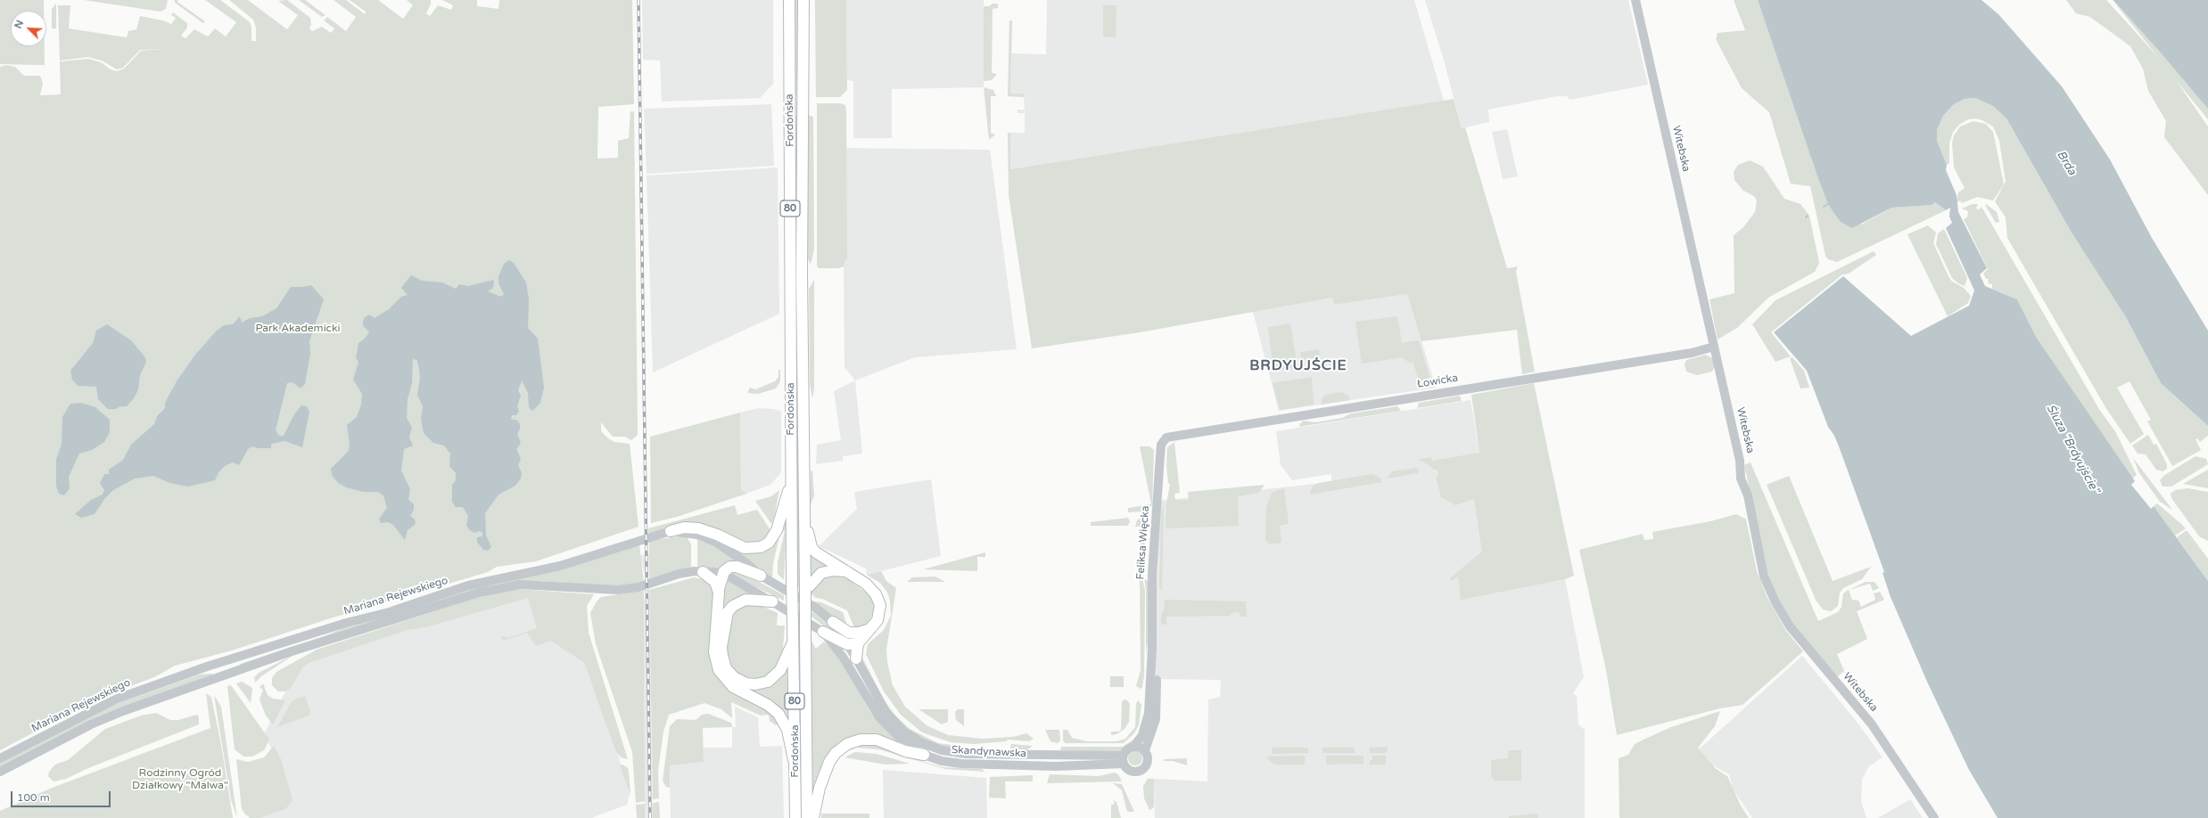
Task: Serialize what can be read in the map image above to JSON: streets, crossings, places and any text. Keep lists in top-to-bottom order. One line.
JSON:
{"streets":{"main road":["Fordońska","80"],"street":["Witebska","Łowicka","Feliksa Więcka","Mariana Rejewskiego","Skandynawska"]},"crossings":[["Fordońska","Mariana Rejewskiego"],["Witebska","Łowicka"],["Łowicka","Feliksa Więcka"],["Feliksa Więcka","Skandynawska"],["Mariana Rejewskiego","Skandynawska"]],"districts":["BRDYUJŚCIE"],"water":["Brda","Śluza \"Brdyujście\""],"parks":["Park Akademicki","Rodzinny Ogród Działkowy \"Malwa\""],"scale_bar":"100 m","north":"top left"}
